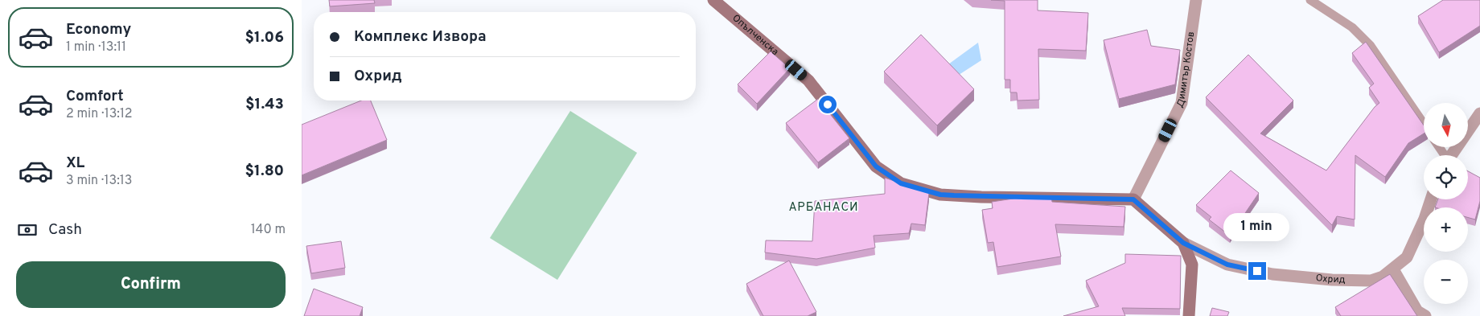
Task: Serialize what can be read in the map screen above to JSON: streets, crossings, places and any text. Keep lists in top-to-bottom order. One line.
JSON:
{"streets":{"street":["Опълченска","Димитър Костов","Охрид"]},"crossings":[["Опълченска","Димитър Костов"]],"districts":["АРБАНАСИ"],"north":"bottom","page":{"list":[{"name":"Economy","note":"1 min · 13:11","value":"$1.06"},{"name":"Comfort","note":"2 min · 13:12","value":"$1.43"},{"name":"XL","note":"3 min · 13:13","value":"$1.80"}],"banner":["Комплекс Извора","Охрид"],"map_buttons":["+","−"],"pay":["Cash","140 m"],"bubble":"1 min","buttons":"Confirm"}}
